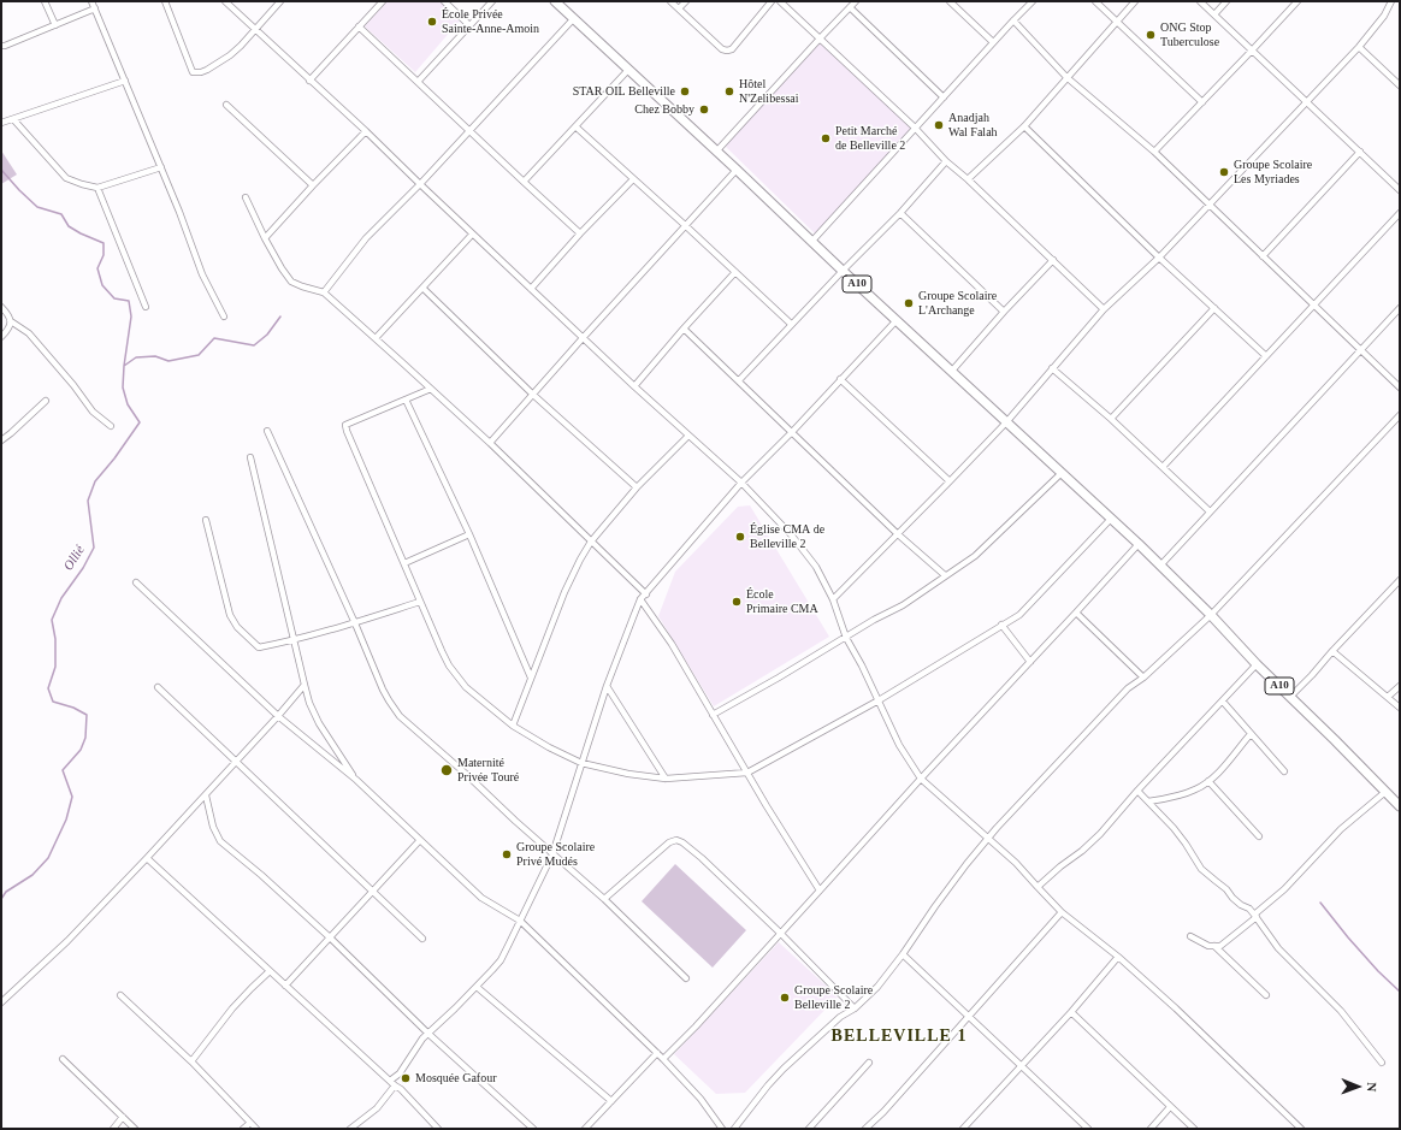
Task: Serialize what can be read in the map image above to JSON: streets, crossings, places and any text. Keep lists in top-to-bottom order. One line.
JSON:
{"streets":{"main road":["A10"]},"districts":["BELLEVILLE 1"],"water":["Ollié"],"places":["École Privée Sainte-Anne-Amoin","ONG Stop Tuberculose","STAR OIL Belleville","Hôtel N'Zelibessai","Chez Bobby","Anadjah Wal Falah","Petit Marché de Belleville 2","Groupe Scolaire Les Myriades","Groupe Scolaire L'Archange","Église CMA de Belleville 2","École Primaire CMA","Maternité Privée Touré","Groupe Scolaire Privé Mudés","Groupe Scolaire Belleville 2","Mosquée Gafour"],"north":"right"}
